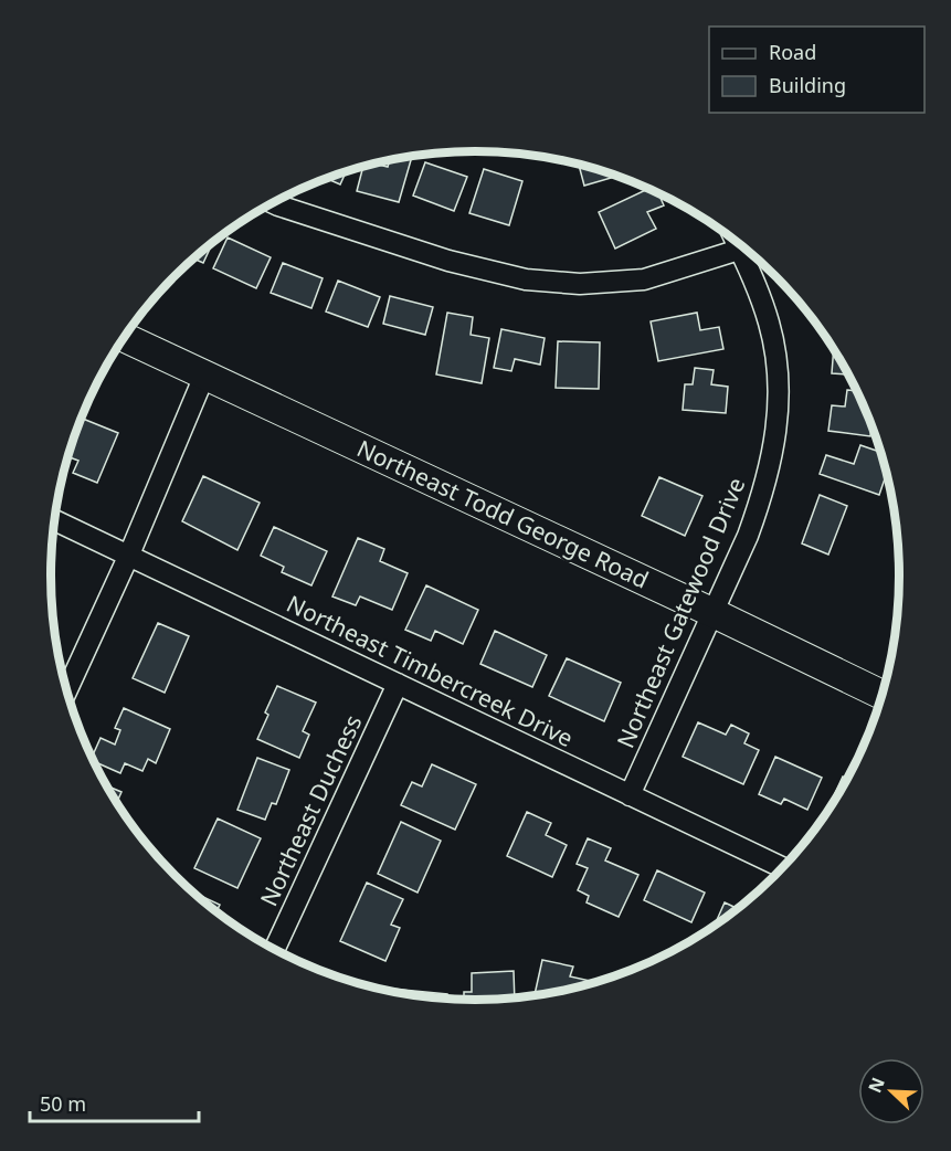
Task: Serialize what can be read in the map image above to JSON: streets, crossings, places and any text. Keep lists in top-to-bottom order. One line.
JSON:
{"streets":{"main road":["Northeast Todd George Road"],"street":["Northeast Gatewood Drive","Northeast Timbercreek Drive","Northeast Duchess"]},"crossings":[["Northeast Todd George Road","Northeast Gatewood Drive"],["Northeast Gatewood Drive","Northeast Timbercreek Drive"],["Northeast Timbercreek Drive","Northeast Duchess"]],"legend":["Road","Building"],"scale_bar":"50 m","north":"top left"}
